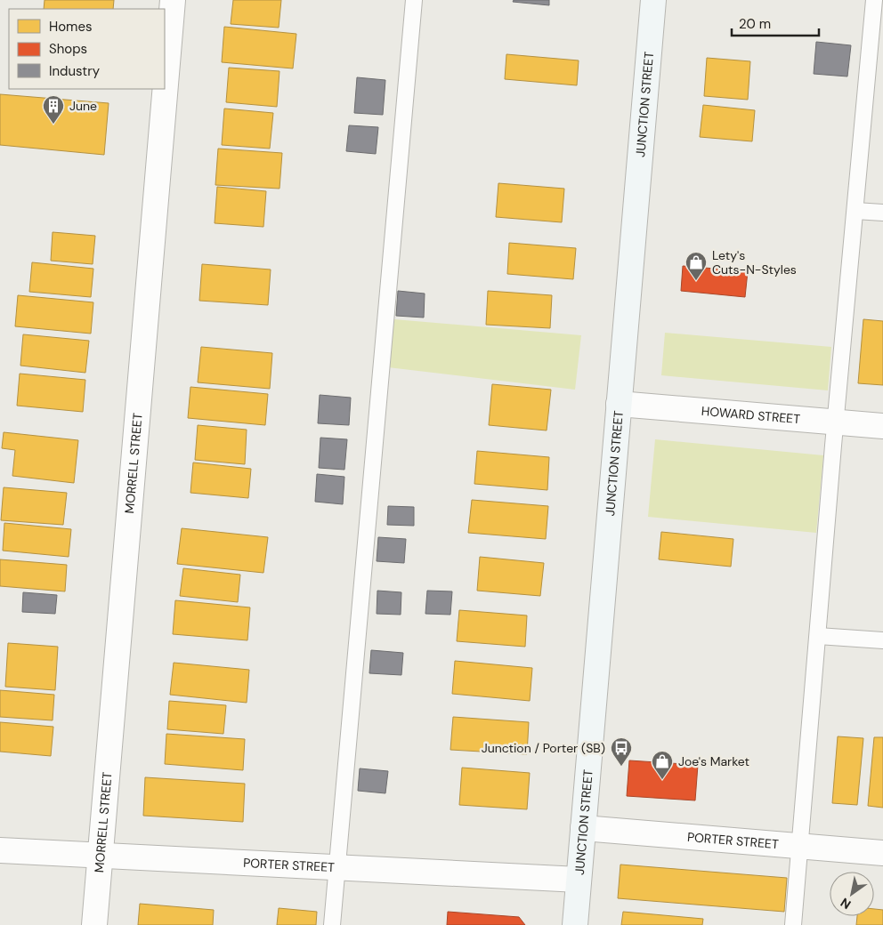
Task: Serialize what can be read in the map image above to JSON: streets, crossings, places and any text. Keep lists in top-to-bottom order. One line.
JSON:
{"streets":{"street":["JUNCTION STREET","HOWARD STREET","MORRELL STREET","PORTER STREET"]},"crossings":[["JUNCTION STREET","HOWARD STREET"],["JUNCTION STREET","PORTER STREET"],["MORRELL STREET","PORTER STREET"]],"places":{"building":["June"],"shop":["Lety's Cuts-N-Styles","Joe's Market"],"bus stop":["Junction / Porter (SB)"]},"legend":["Homes","Shops","Industry"],"scale_bar":"20 m","north":"bottom left"}
